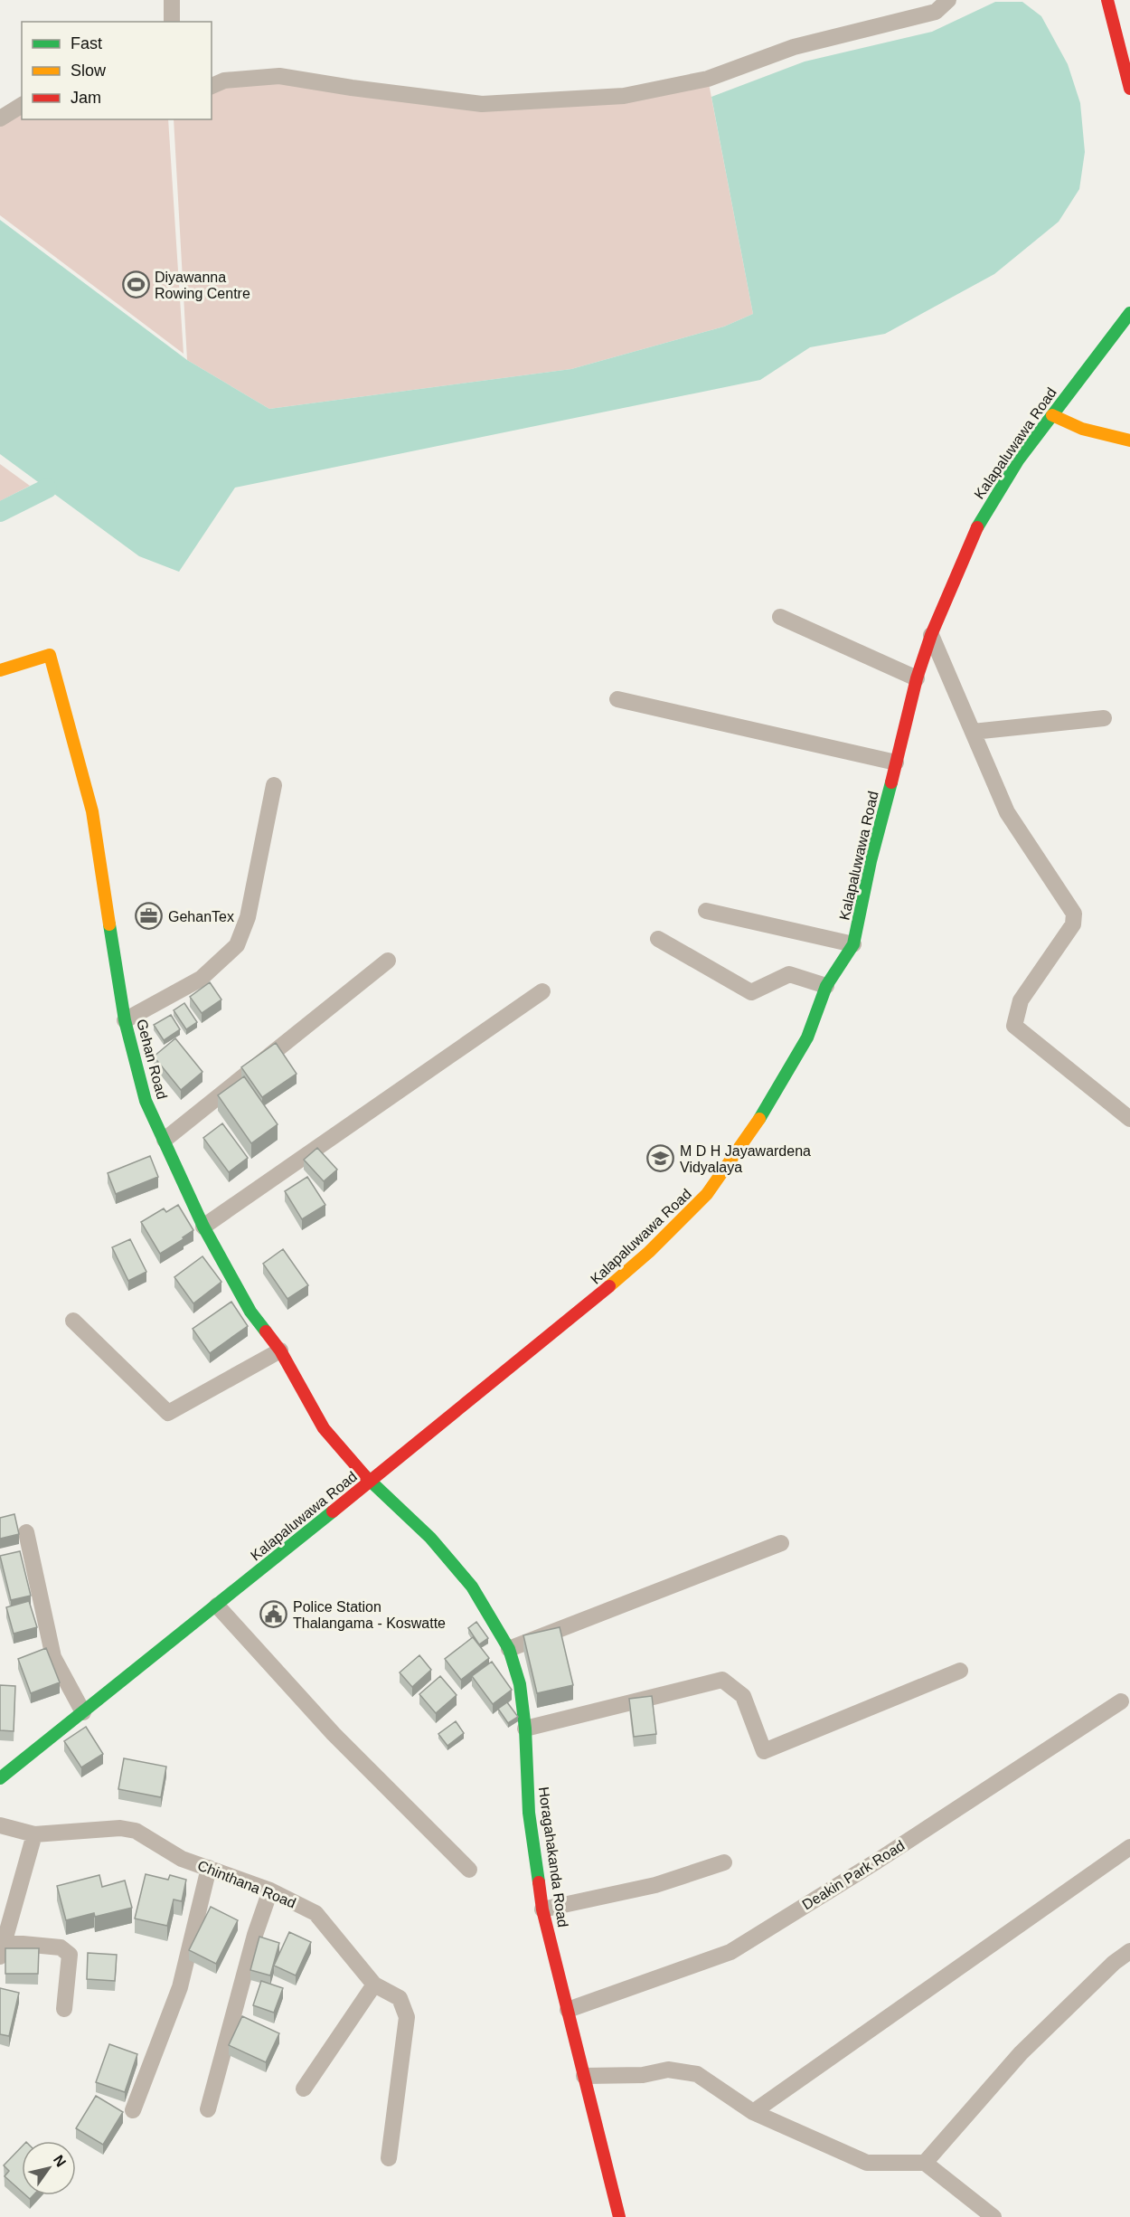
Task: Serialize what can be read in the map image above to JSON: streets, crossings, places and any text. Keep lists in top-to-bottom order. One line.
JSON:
{"streets":{"main road":["Kalapaluwawa Road","Gehan Road","Horagahakanda Road"],"street":["Deakin Park Road","Chinthana Road"]},"crossings":[["Kalapaluwawa Road","Gehan Road"],["Kalapaluwawa Road","Horagahakanda Road"],["Gehan Road","Horagahakanda Road"],["Horagahakanda Road","Deakin Park Road"]],"places":{"sports":["Diyawanna Rowing Centre"],"office":["GehanTex"],"school or university":["M D H Jayawardena Vidyalaya"],"public building":["Police Station Thalangama - Koswatte"]},"legend":["Fast","Slow","Jam"],"north":"top right"}
